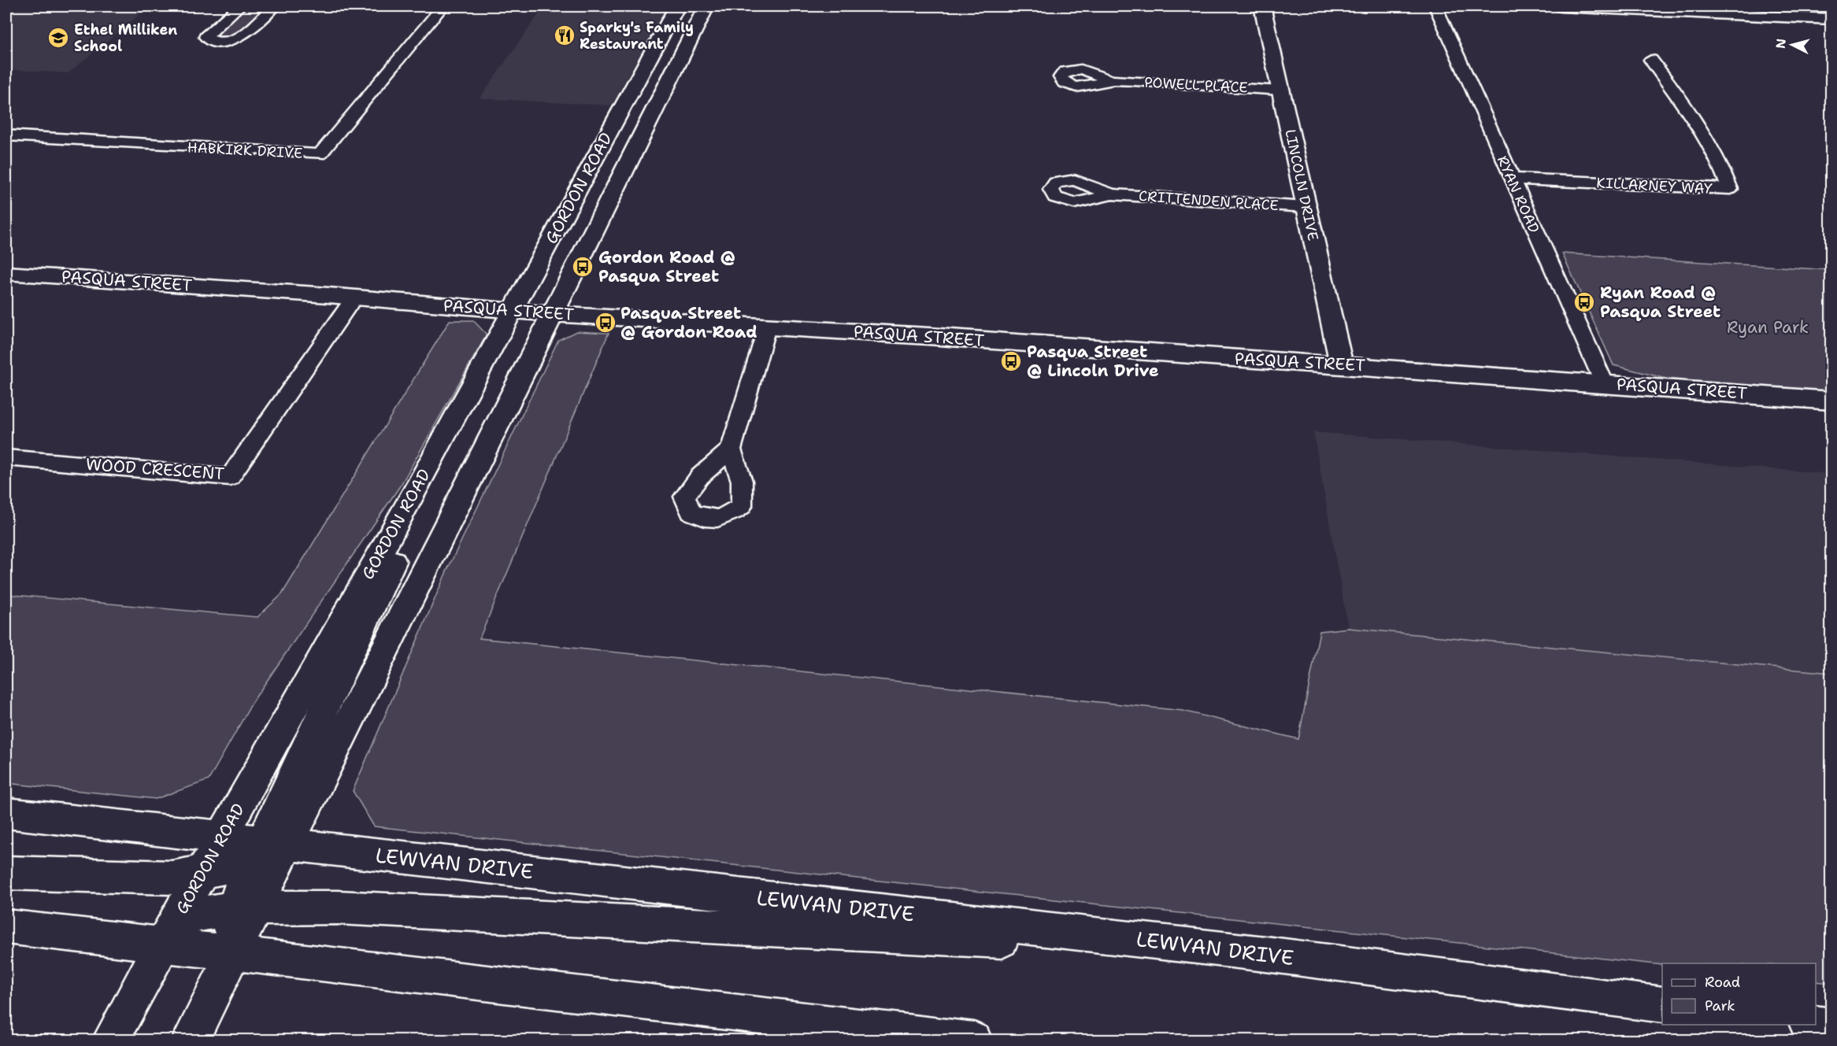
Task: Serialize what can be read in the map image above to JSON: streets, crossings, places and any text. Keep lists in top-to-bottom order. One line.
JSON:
{"streets":{"main road":["LINCOLN DRIVE","GORDON ROAD","PASQUA STREET","LEWVAN DRIVE"],"street":["POWELL PLACE","HABKIRK DRIVE","KILLARNEY WAY","RYAN ROAD","CRITTENDEN PLACE","WOOD CRESCENT"]},"crossings":[["POWELL PLACE","LINCOLN DRIVE"],["LINCOLN DRIVE","CRITTENDEN PLACE"],["LINCOLN DRIVE","PASQUA STREET"],["KILLARNEY WAY","RYAN ROAD"],["GORDON ROAD","PASQUA STREET"],["GORDON ROAD","LEWVAN DRIVE"],["RYAN ROAD","PASQUA STREET"],["PASQUA STREET","WOOD CRESCENT"]],"parks":["Ryan Park"],"places":{"restaurant":["Sparky's Family Restaurant"],"school or university":["Ethel Milliken School"],"bus stop":["Gordon Road @ Pasqua Street","Ryan Road @ Pasqua Street","Pasqua Street @ Gordon Road","Pasqua Street @ Lincoln Drive"]},"legend":["Road","Park"],"north":"left"}
